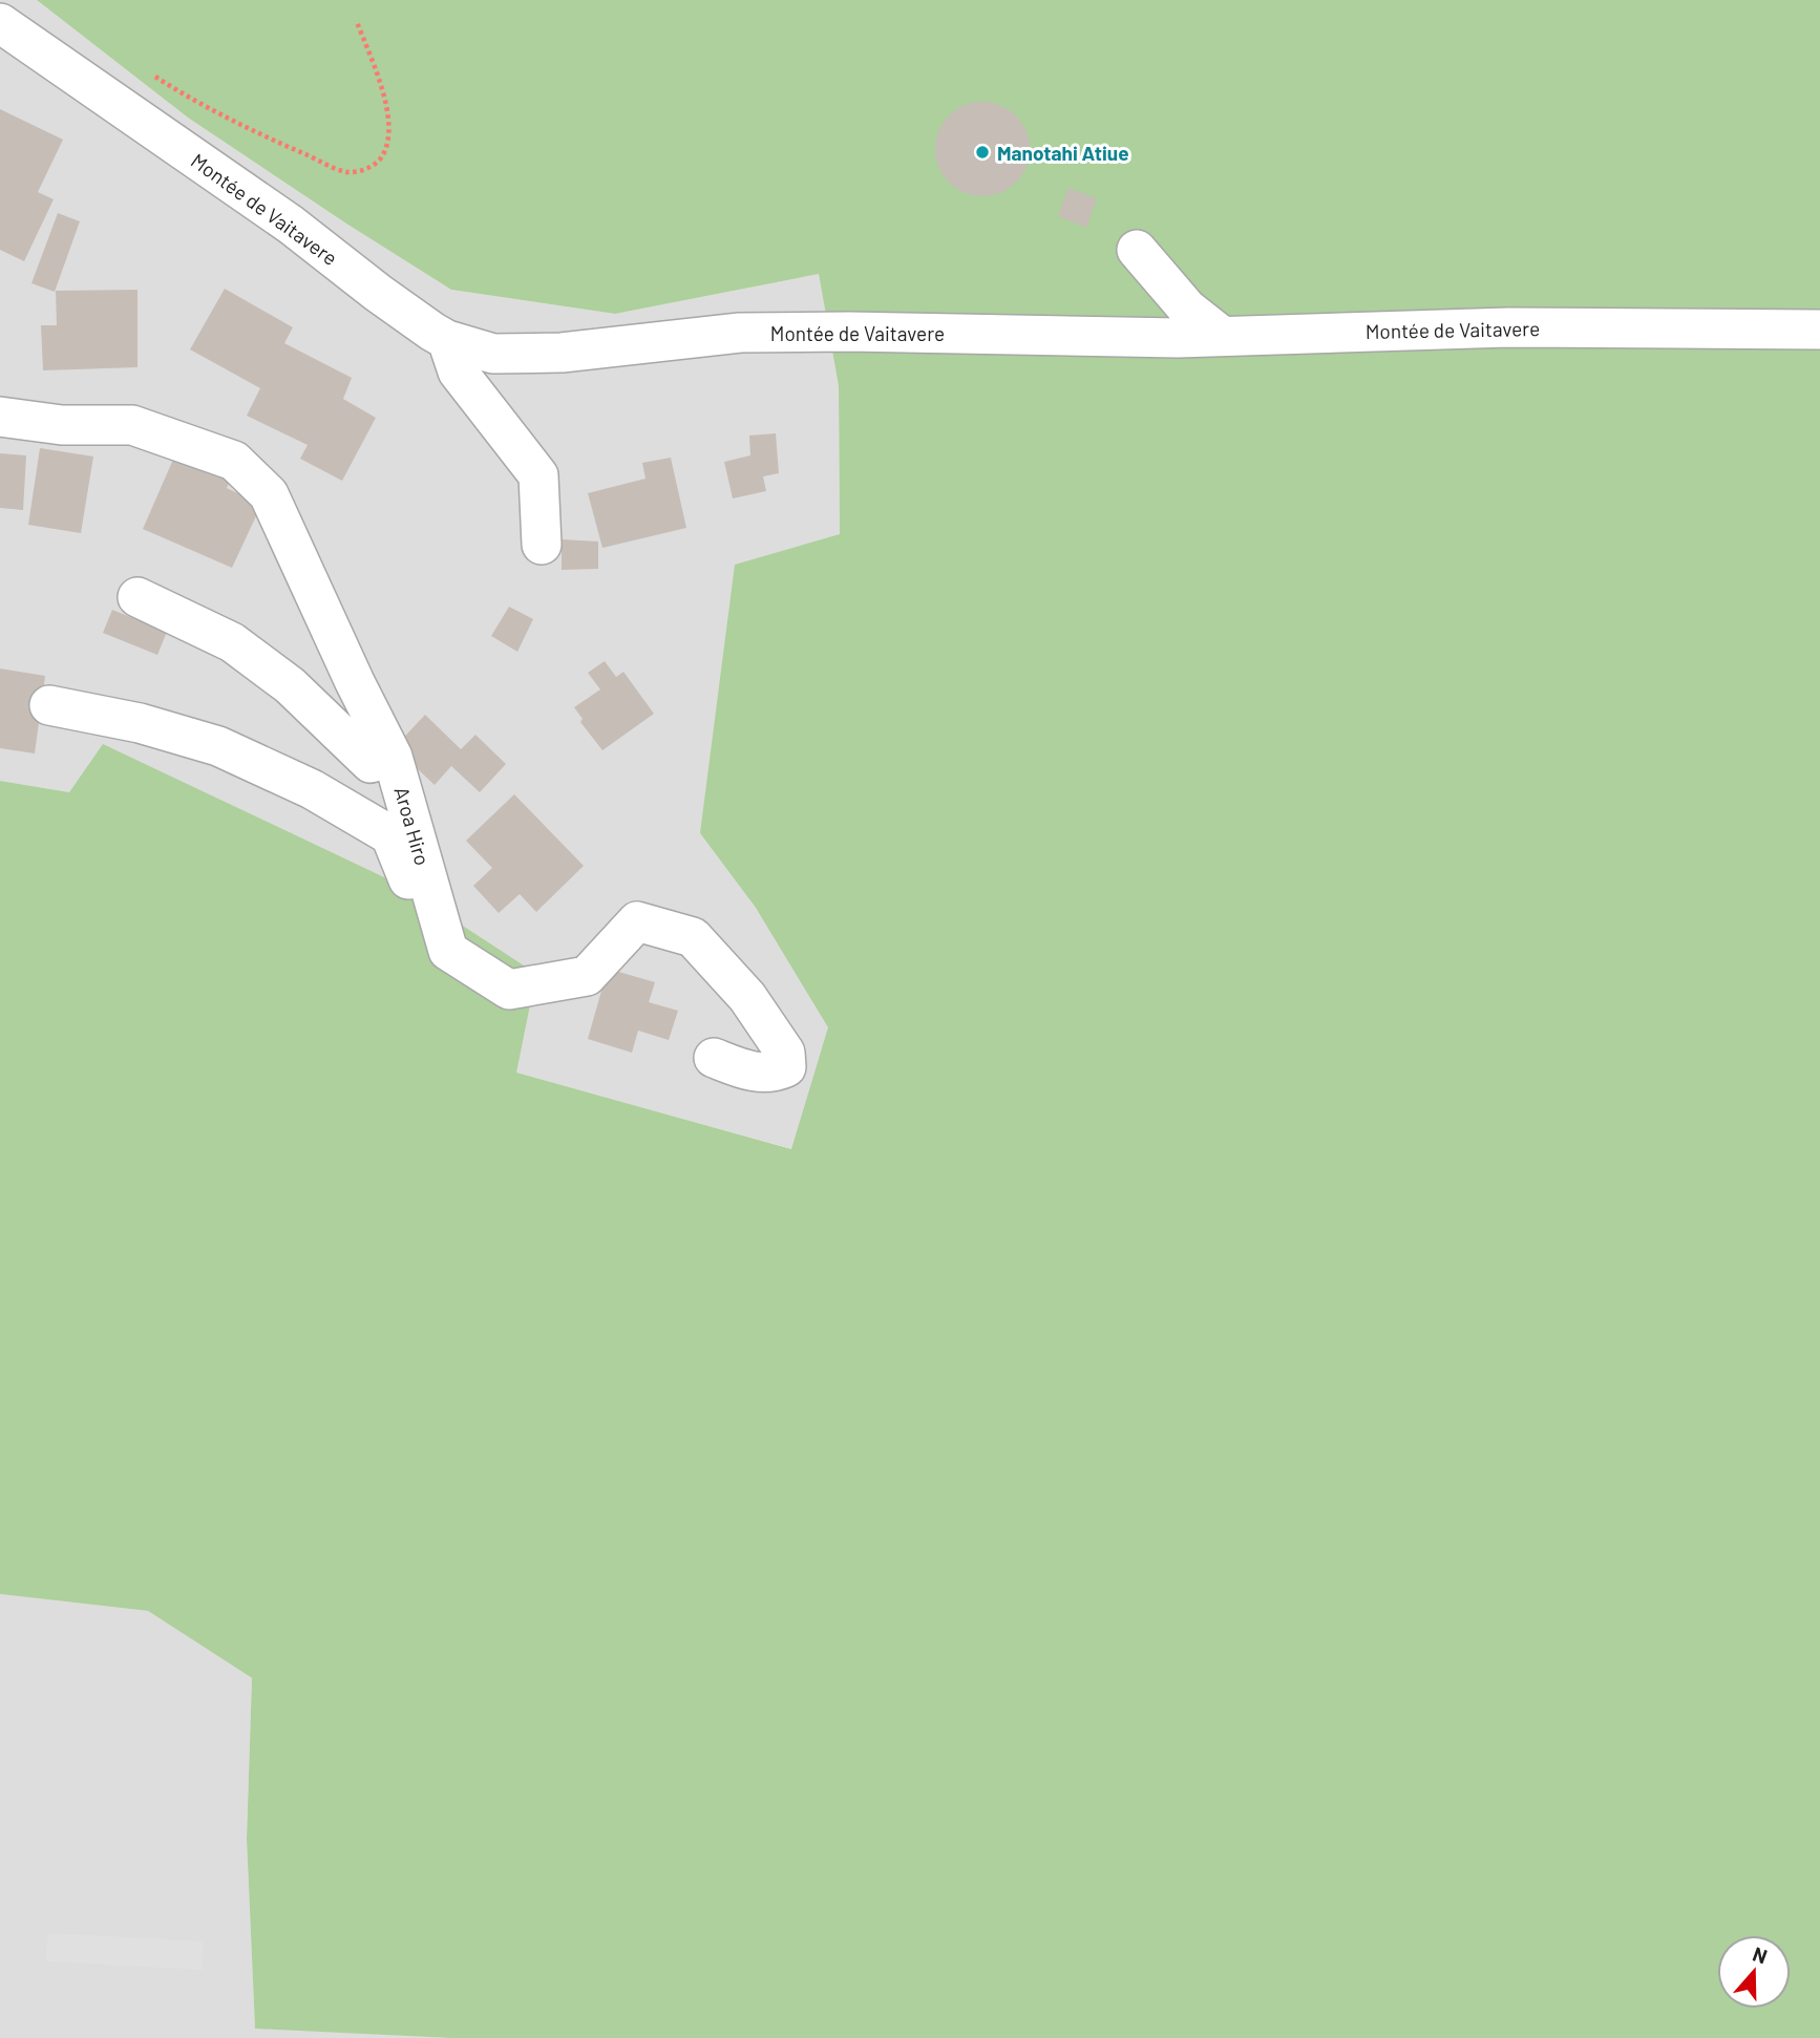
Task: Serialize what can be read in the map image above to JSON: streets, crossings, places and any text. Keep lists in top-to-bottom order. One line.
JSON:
{"streets":{"street":["Montée de Vaitavere","Aroa Hiro"]},"places":["Manotahi Atiue"],"north":"top"}
